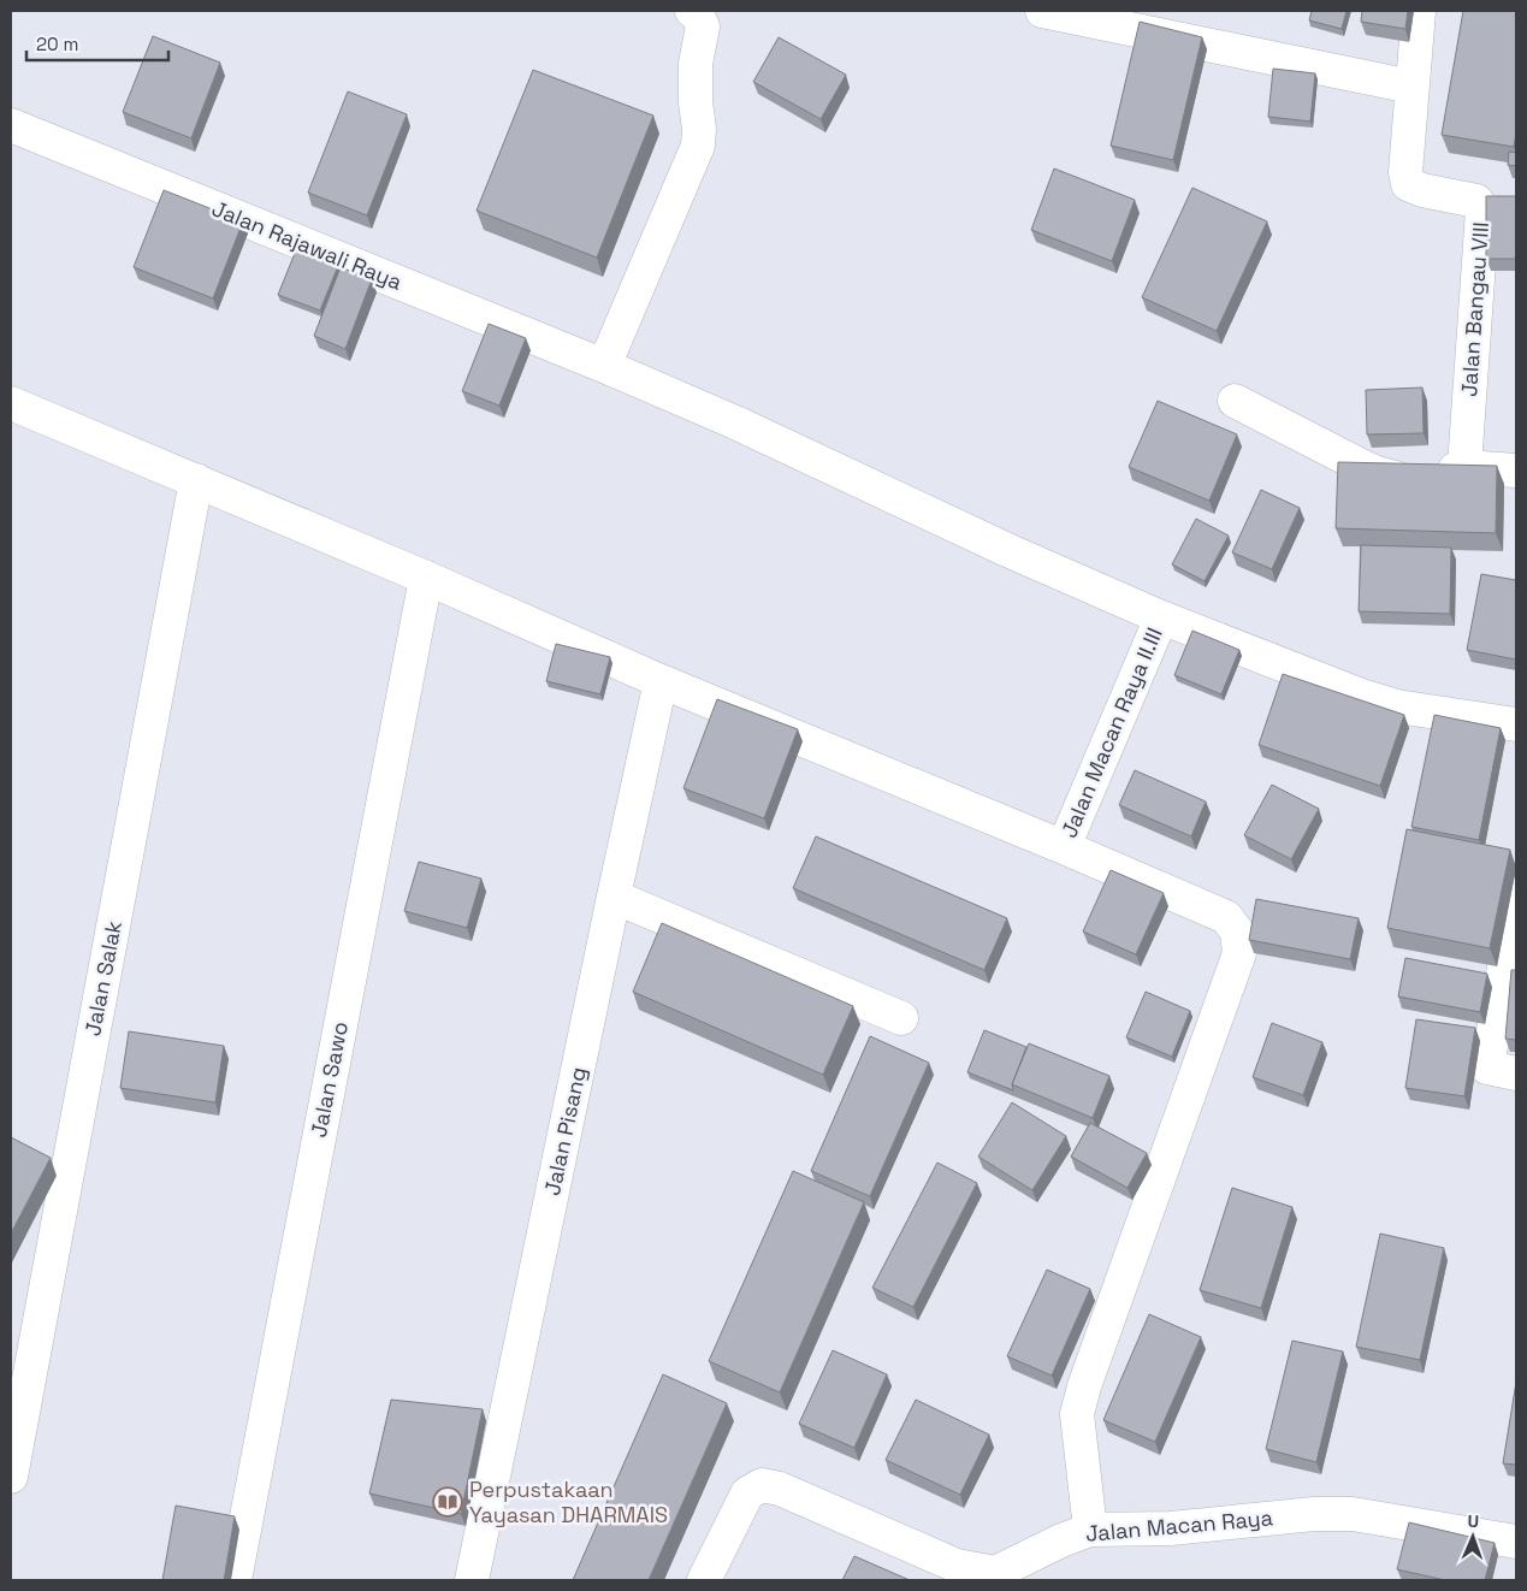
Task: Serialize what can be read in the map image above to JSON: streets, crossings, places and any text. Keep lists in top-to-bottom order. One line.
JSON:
{"streets":{"street":["Jalan Rajawali Raya","Jalan Bangau VIII","Jalan Macan Raya II.III","Jalan Salak","Jalan Sawo","Jalan Pisang","Jalan Macan Raya"]},"crossings":[["Jalan Rajawali Raya","Jalan Macan Raya II.III"]],"places":{"library":["Perpustakaan Yayasan DHARMAIS"]},"scale_bar":"20 m","north":"top"}
